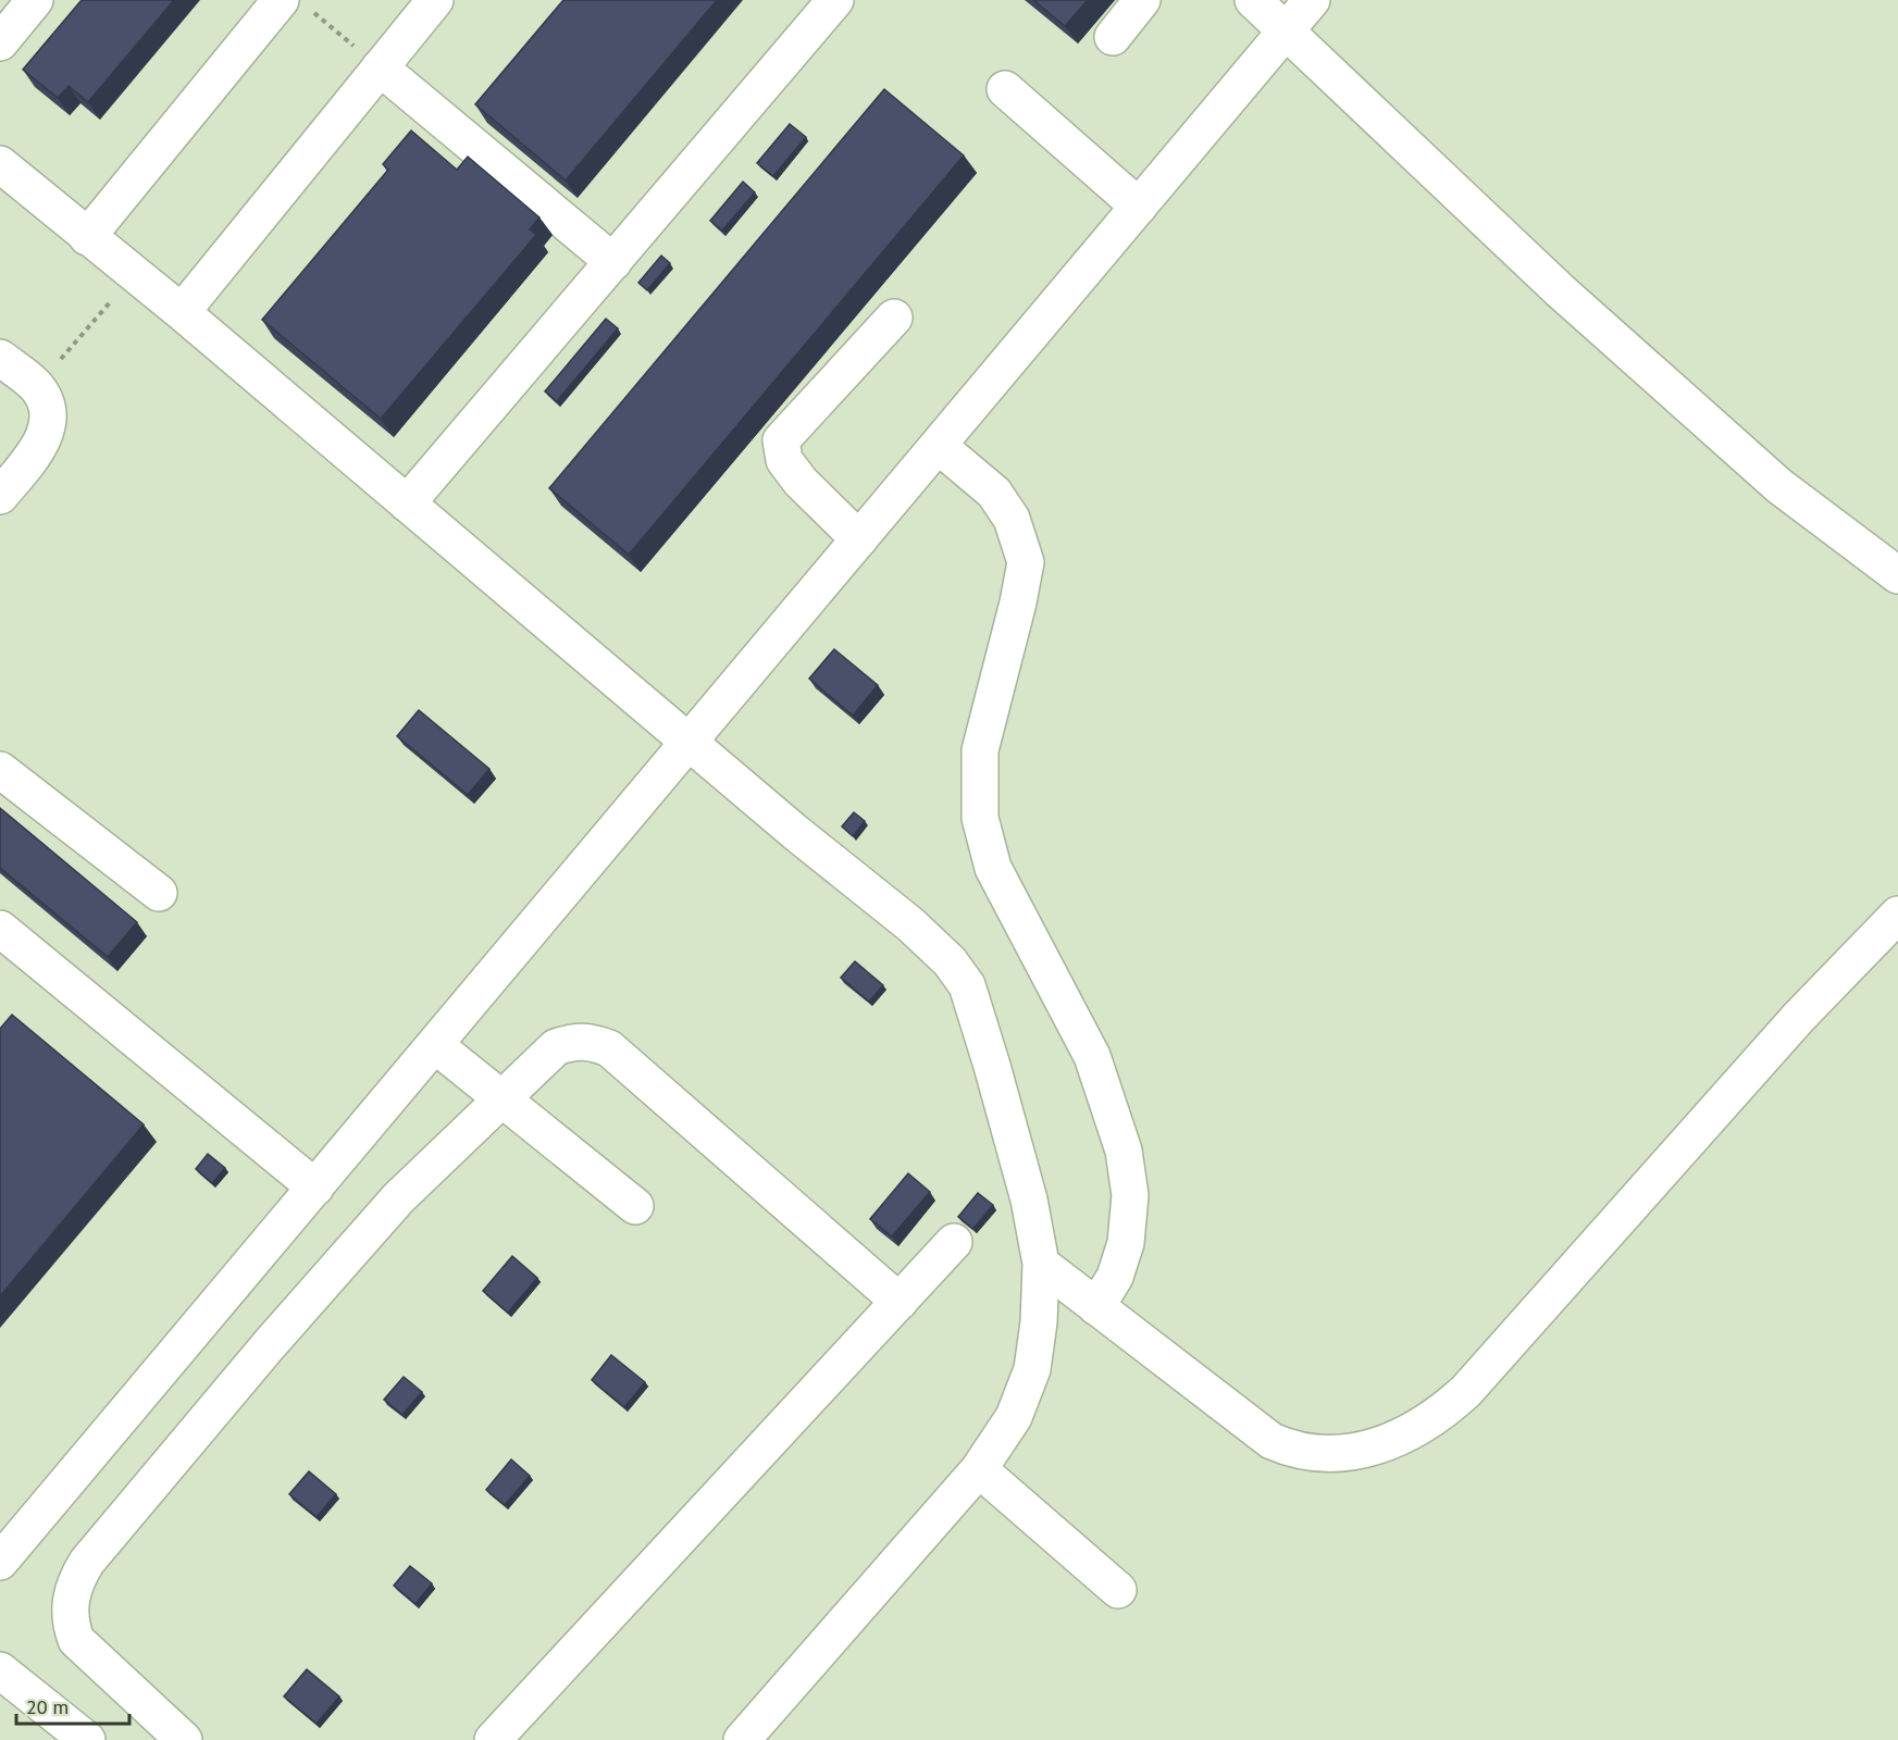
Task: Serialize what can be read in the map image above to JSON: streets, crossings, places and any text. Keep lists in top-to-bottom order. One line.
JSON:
{"scale_bar":"20 m"}
